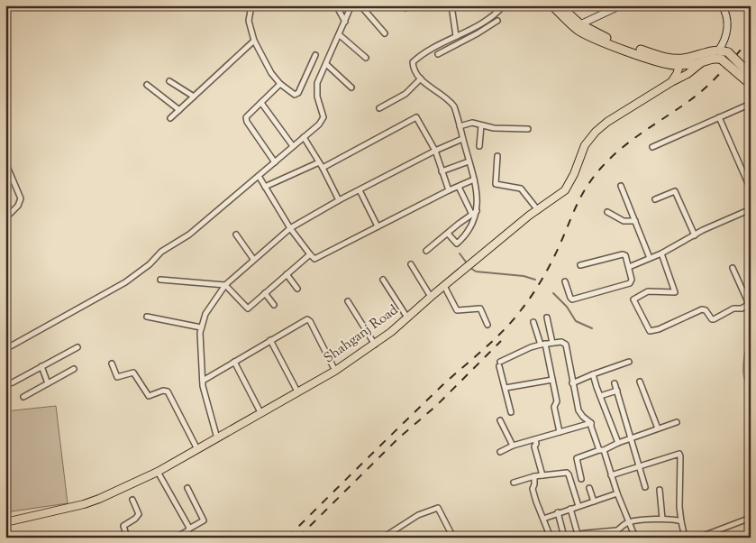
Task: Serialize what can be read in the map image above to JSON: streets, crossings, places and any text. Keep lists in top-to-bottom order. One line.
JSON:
{"streets":{"main road":["Shahganj Road"]}}
